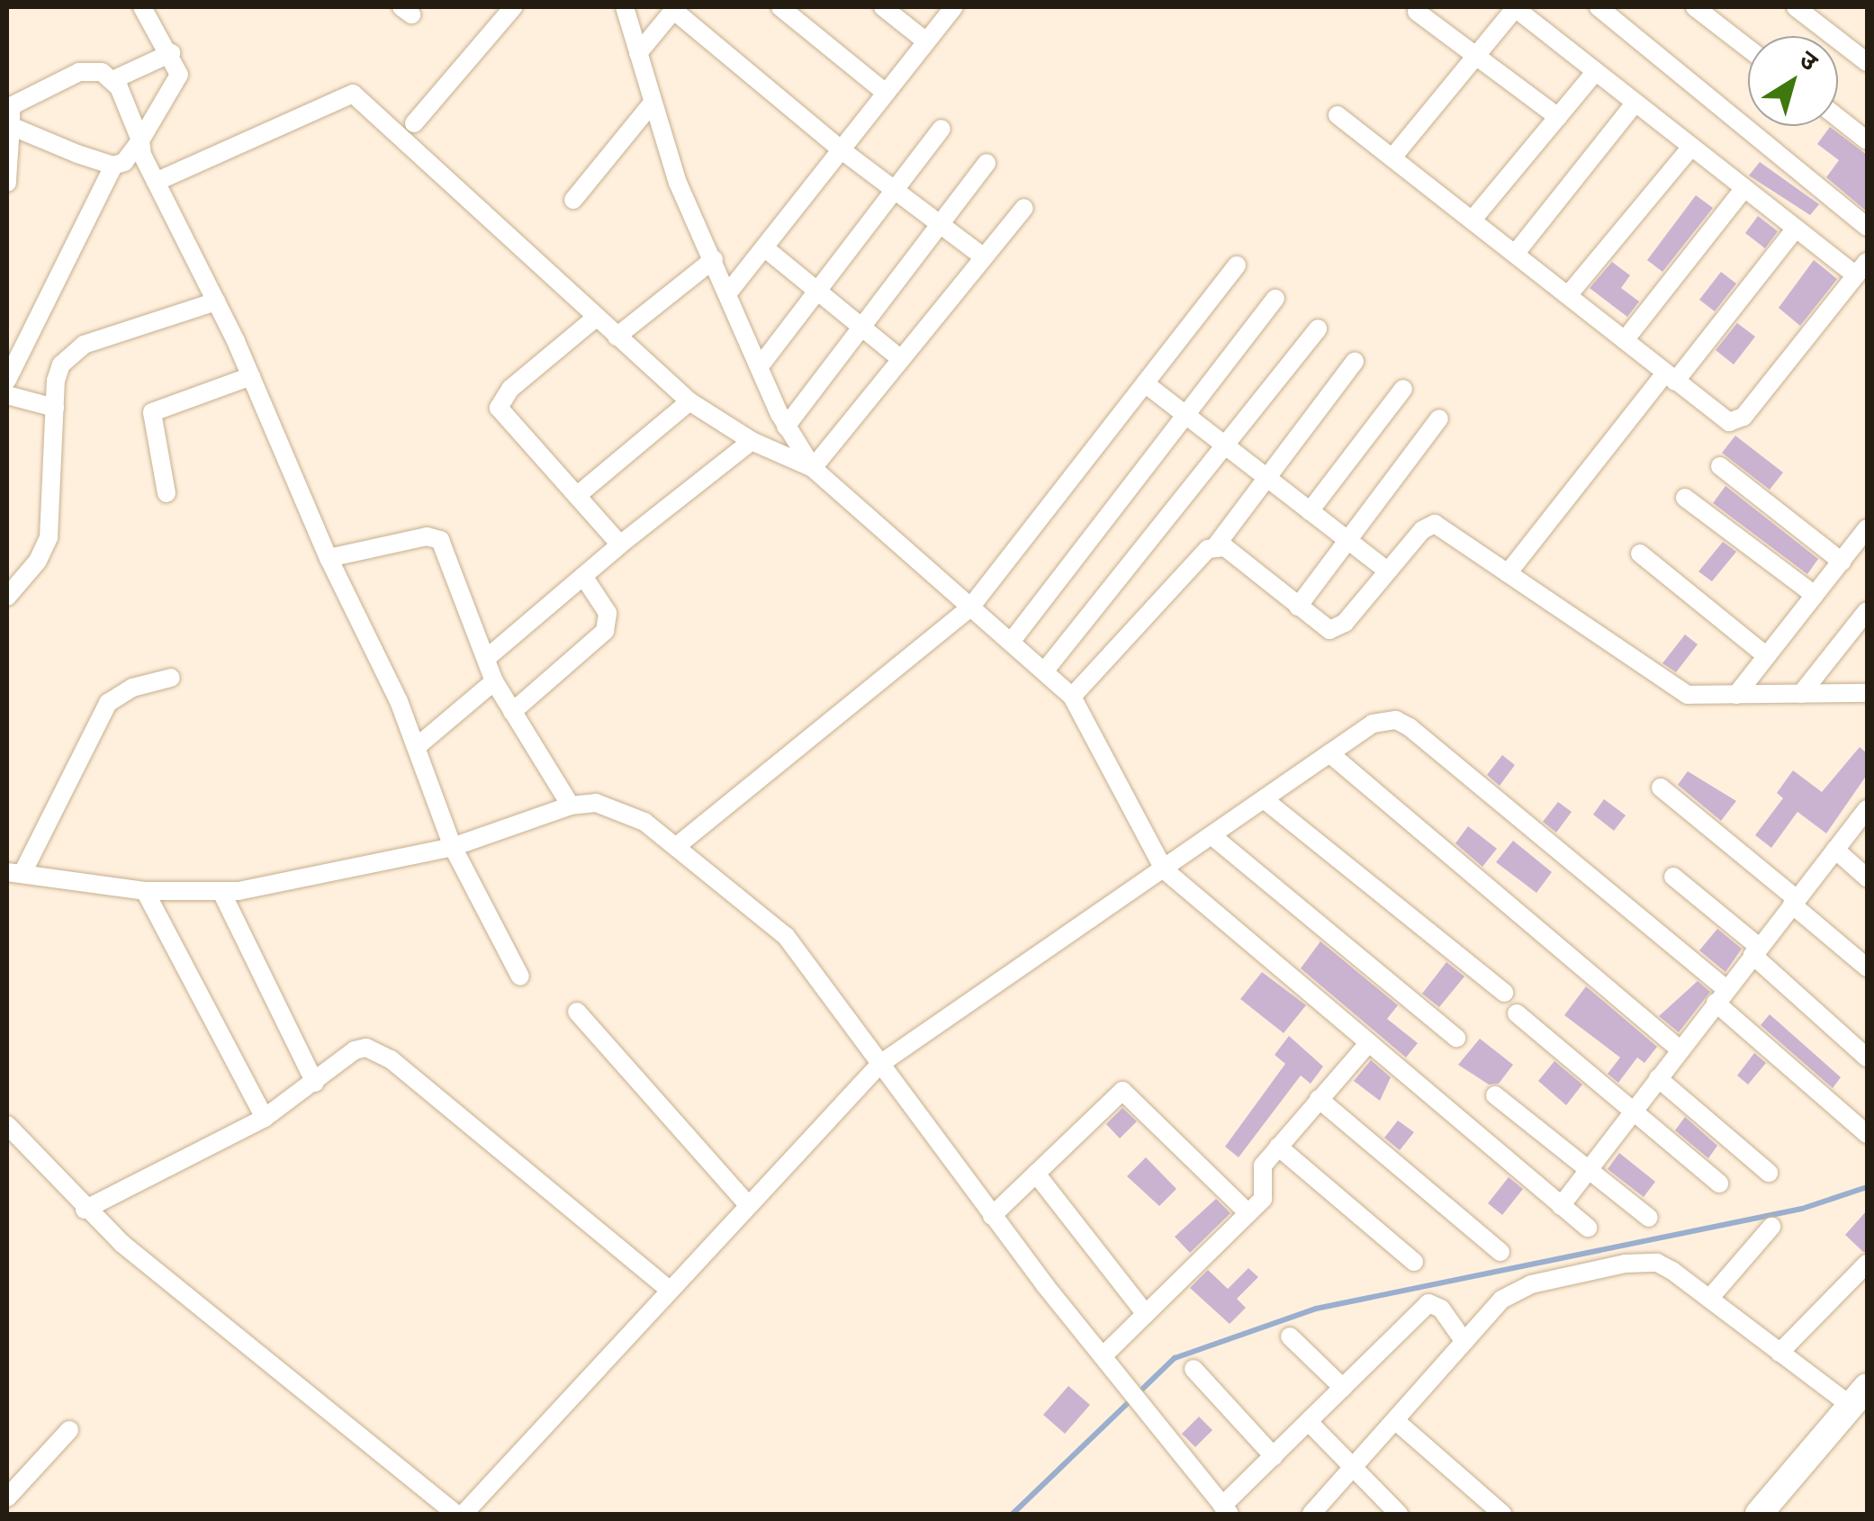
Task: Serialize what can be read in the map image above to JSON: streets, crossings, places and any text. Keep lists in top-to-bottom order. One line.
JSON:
{"north":"top right"}
